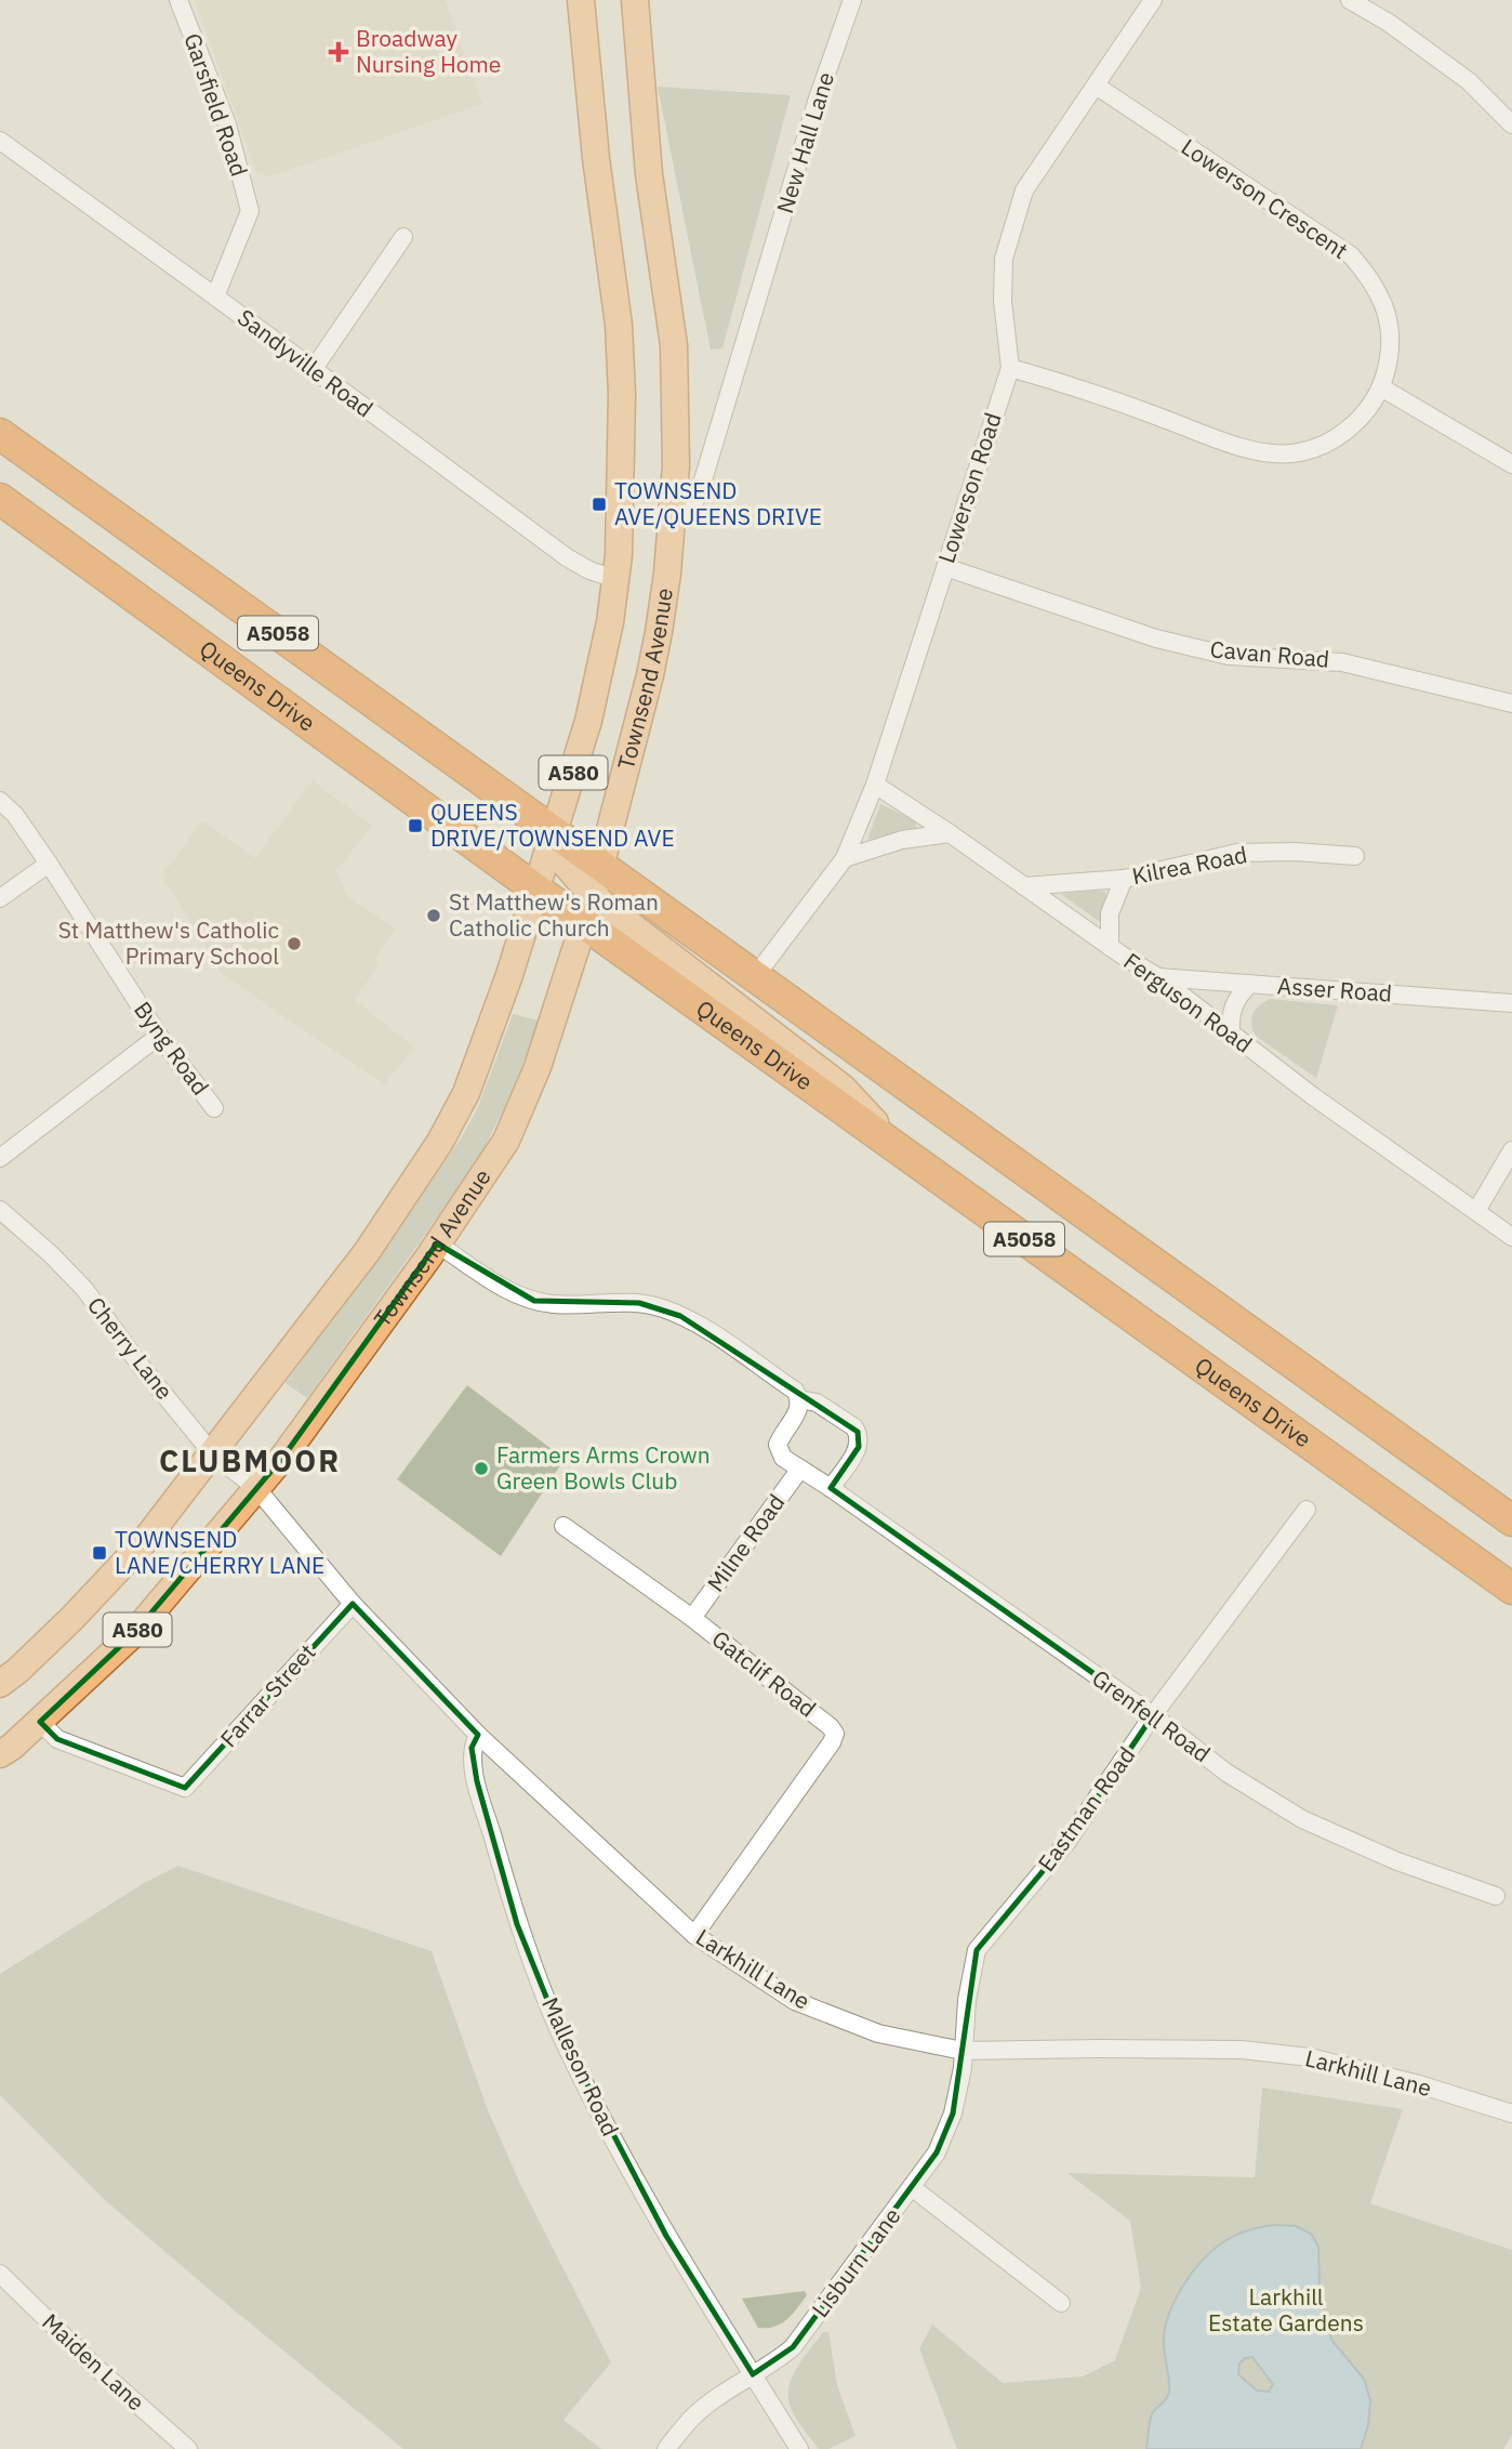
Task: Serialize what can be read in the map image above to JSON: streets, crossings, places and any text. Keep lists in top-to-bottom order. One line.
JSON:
{"streets":{"highway":["A5058","Queens Drive"],"main road":["Townsend Avenue","A580"],"street":["Garsfield Road","New Hall Lane","Lowerson Crescent","Sandyville Road","Lowerson Road","Cavan Road","Kilrea Road","Asser Road","Ferguson Road","Byng Road","Cherry Lane","Milne Road","Gatclif Road","Farrar Street","Grenfell Road","Eastman Road","Larkhill Lane","Malleson Road","Lisburn Lane","Maiden Lane"]},"crossings":[["Garsfield Road","Sandyville Road"],["New Hall Lane","Townsend Avenue"],["Lowerson Crescent","Lowerson Road"],["Sandyville Road","Townsend Avenue"],["Lowerson Road","A5058"],["Lowerson Road","Cavan Road"],["Lowerson Road","Ferguson Road"],["A5058","Townsend Avenue"],["Townsend Avenue","Queens Drive"],["Townsend Avenue","A580"],["Townsend Avenue","Cherry Lane"],["Townsend Avenue","Larkhill Lane"],["A580","Cherry Lane"],["A580","Farrar Street"],["A580","Larkhill Lane"],["Kilrea Road","Ferguson Road"],["Asser Road","Ferguson Road"],["Cherry Lane","Larkhill Lane"],["Milne Road","Gatclif Road"],["Milne Road","Grenfell Road"],["Gatclif Road","Larkhill Lane"],["Farrar Street","Larkhill Lane"],["Grenfell Road","Eastman Road"],["Eastman Road","Larkhill Lane"],["Eastman Road","Lisburn Lane"],["Larkhill Lane","Malleson Road"],["Larkhill Lane","Lisburn Lane"],["Malleson Road","Lisburn Lane"]],"districts":["CLUBMOOR"],"parks":["Larkhill Estate Gardens"],"places":{"health":["Broadway Nursing Home"],"transit":["TOWNSEND AVE/QUEENS DRIVE","QUEENS DRIVE/TOWNSEND AVE","TOWNSEND LANE/CHERRY LANE"],"other":["St Matthew's Roman Catholic Church","St Matthew's Catholic Primary School","Farmers Arms Crown Green Bowls Club"]}}
